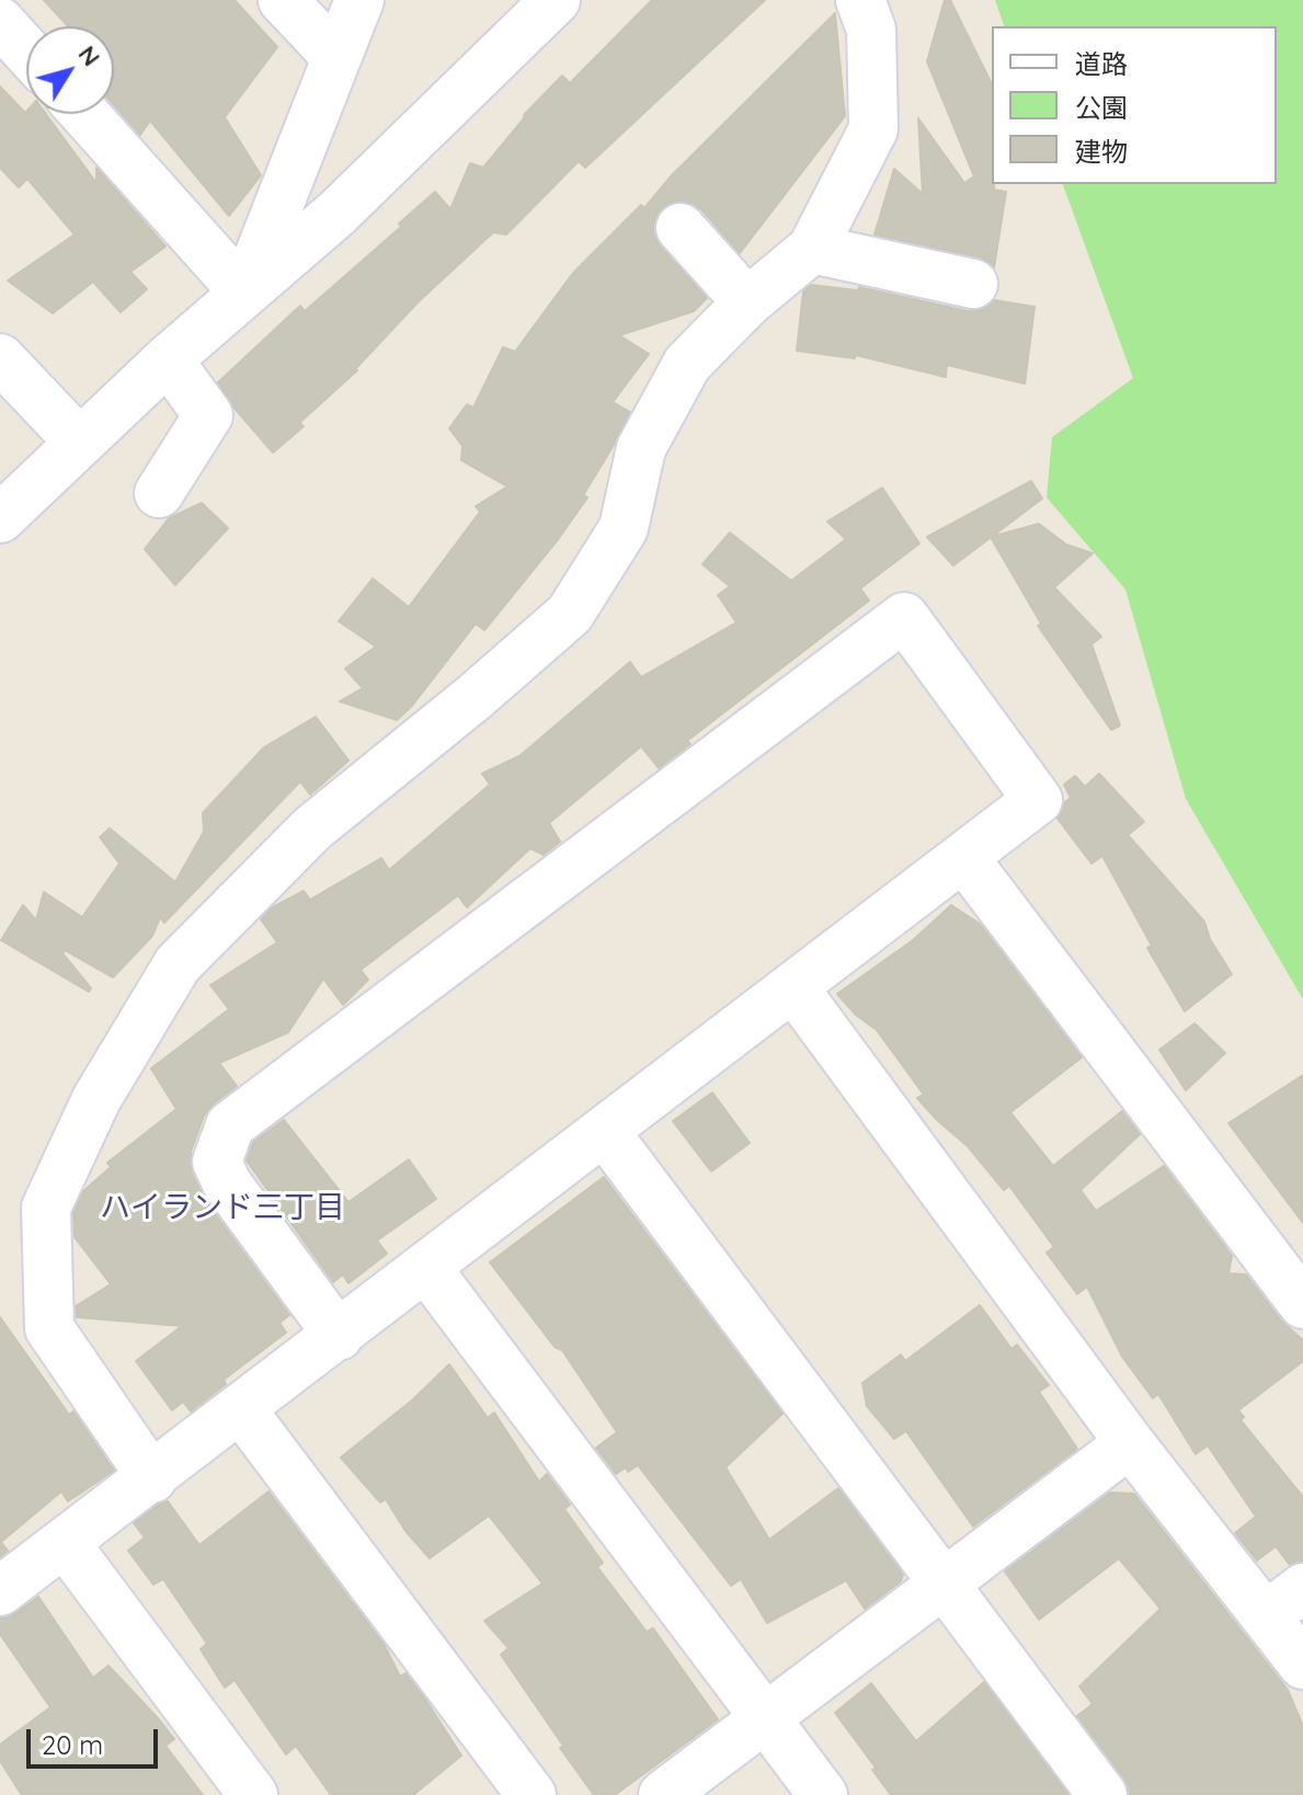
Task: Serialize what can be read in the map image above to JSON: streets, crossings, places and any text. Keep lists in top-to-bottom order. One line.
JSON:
{"districts":["ハイランド三丁目"],"legend":["道路","公園","建物"],"scale_bar":"20 m","north":"top right"}
